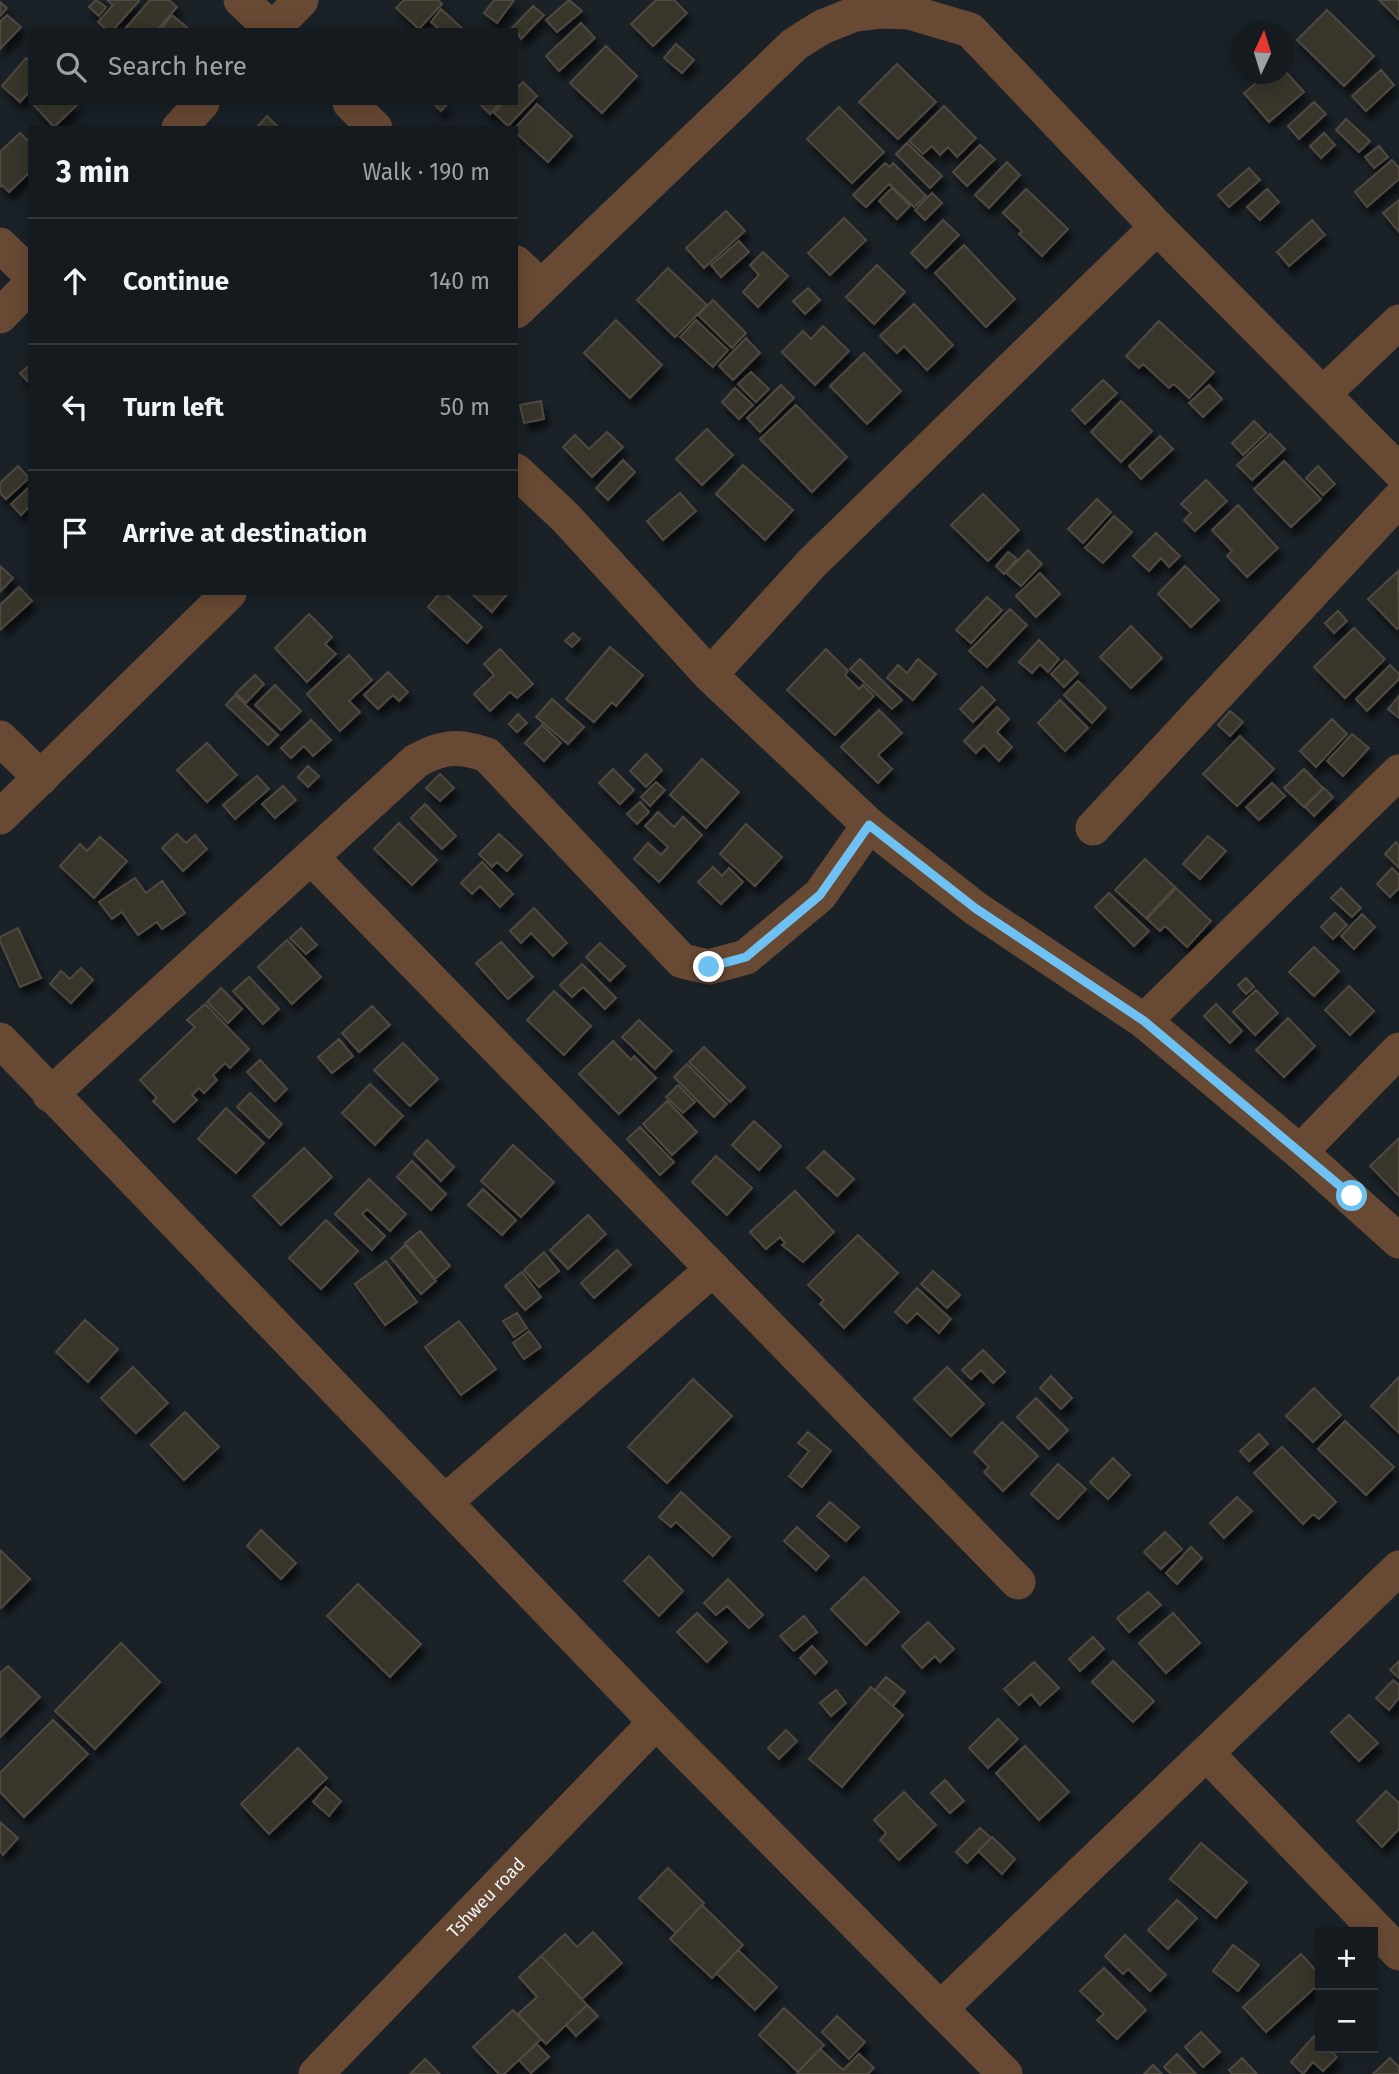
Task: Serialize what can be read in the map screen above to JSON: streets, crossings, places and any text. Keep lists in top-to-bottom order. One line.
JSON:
{"streets":{"street":["Tshweu road"]},"north":"top","page":{"search":"Search here","heading":["3 min","Walk · 190 m"],"list":[["Continue","140 m"],["Turn left","50 m"],"Arrive at destination"],"map_buttons":["+","−"]}}
